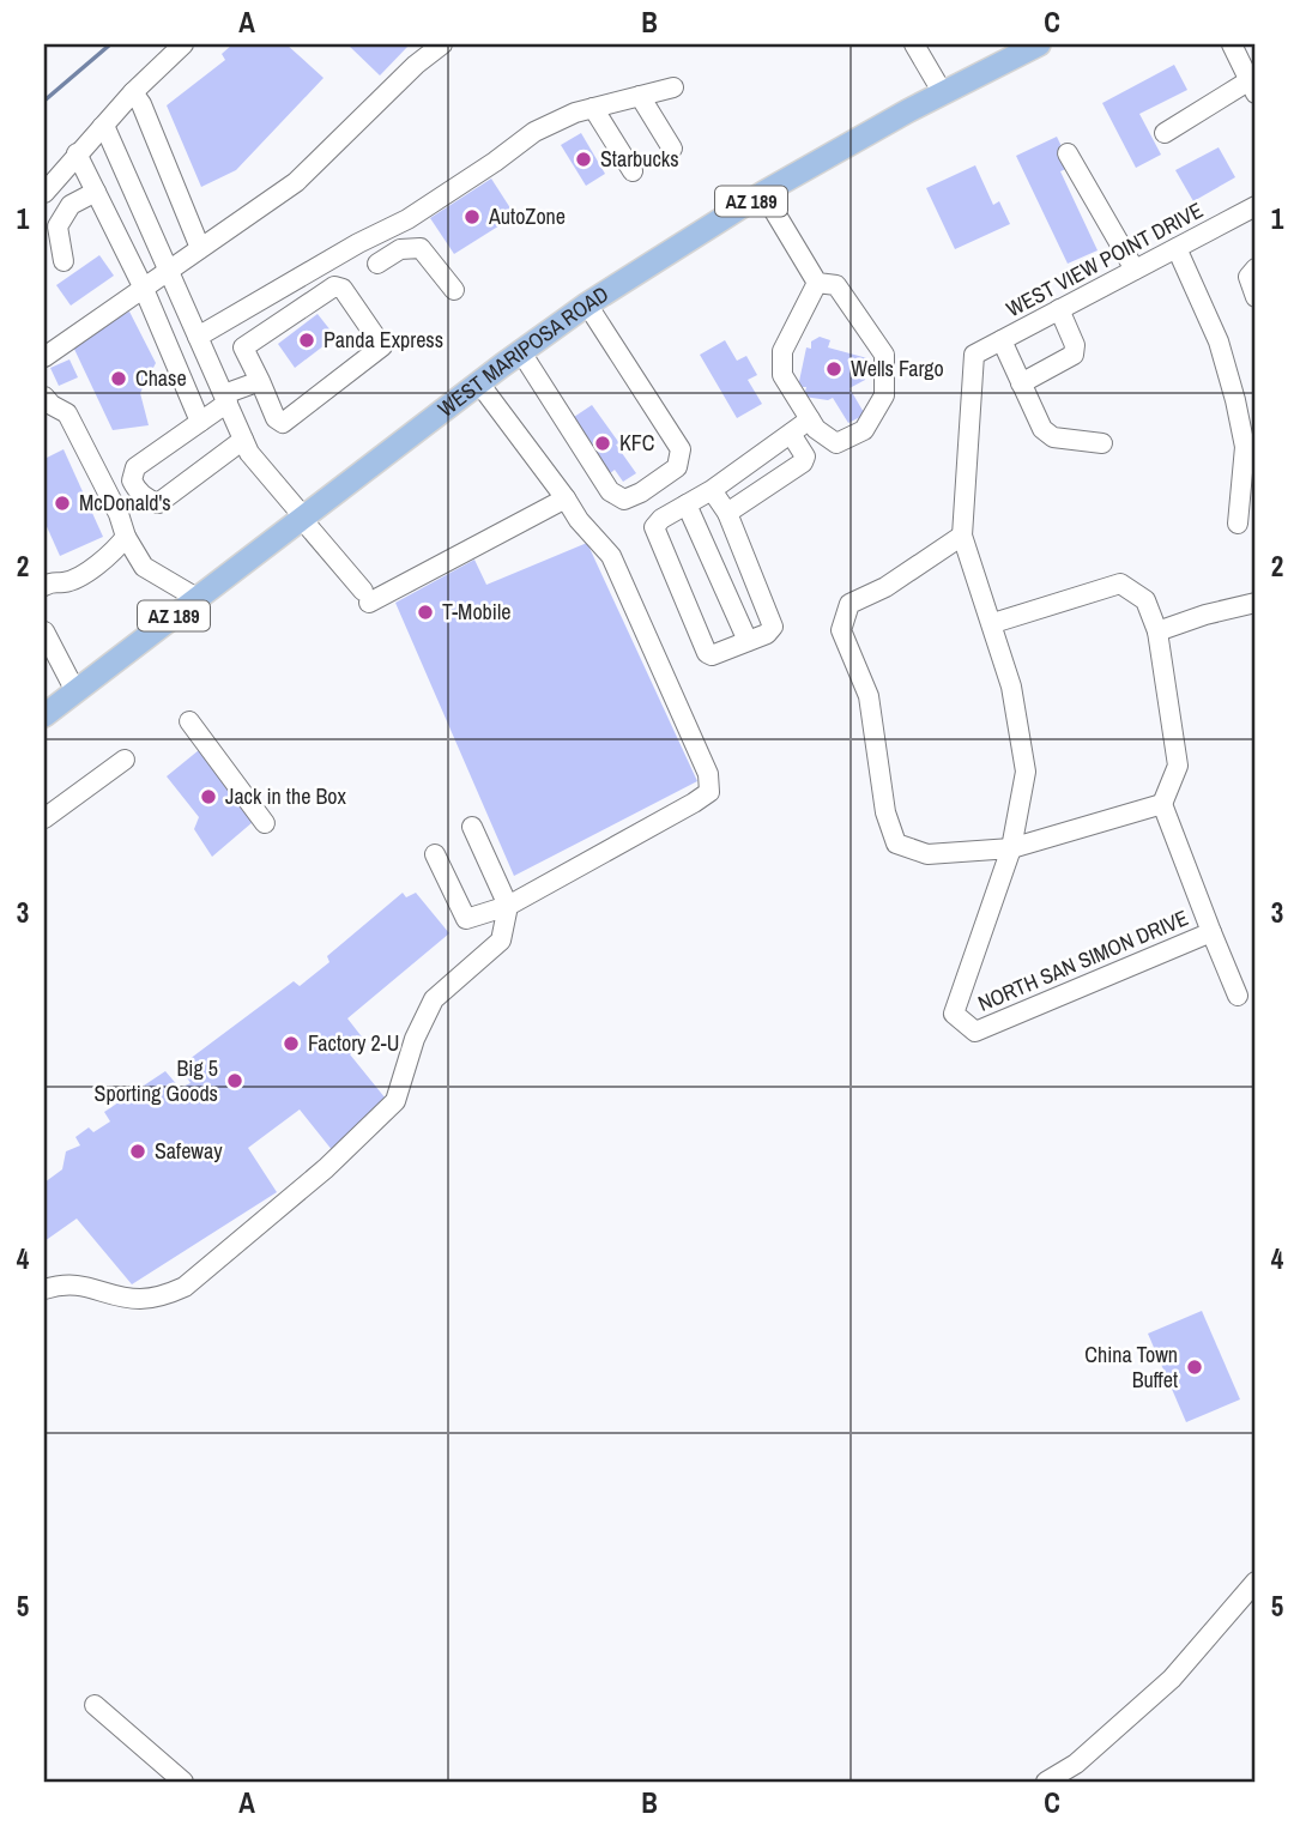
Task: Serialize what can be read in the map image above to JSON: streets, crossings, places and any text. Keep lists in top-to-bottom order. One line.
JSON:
{"streets":{"main road":["AZ 189","WEST MARIPOSA ROAD"],"street":["WEST VIEW POINT DRIVE","NORTH SAN SIMON DRIVE"]},"crossings":[["WEST VIEW POINT DRIVE","NORTH SAN SIMON DRIVE"]],"places":["Starbucks","AutoZone","Panda Express","Wells Fargo","Chase","KFC","McDonald's","T-Mobile","Jack in the Box","Factory 2-U","Big 5 Sporting Goods","Safeway","China Town Buffet"],"grid":{"columns":["A","B","C"],"rows":["1","2","3","4","5"]}}
